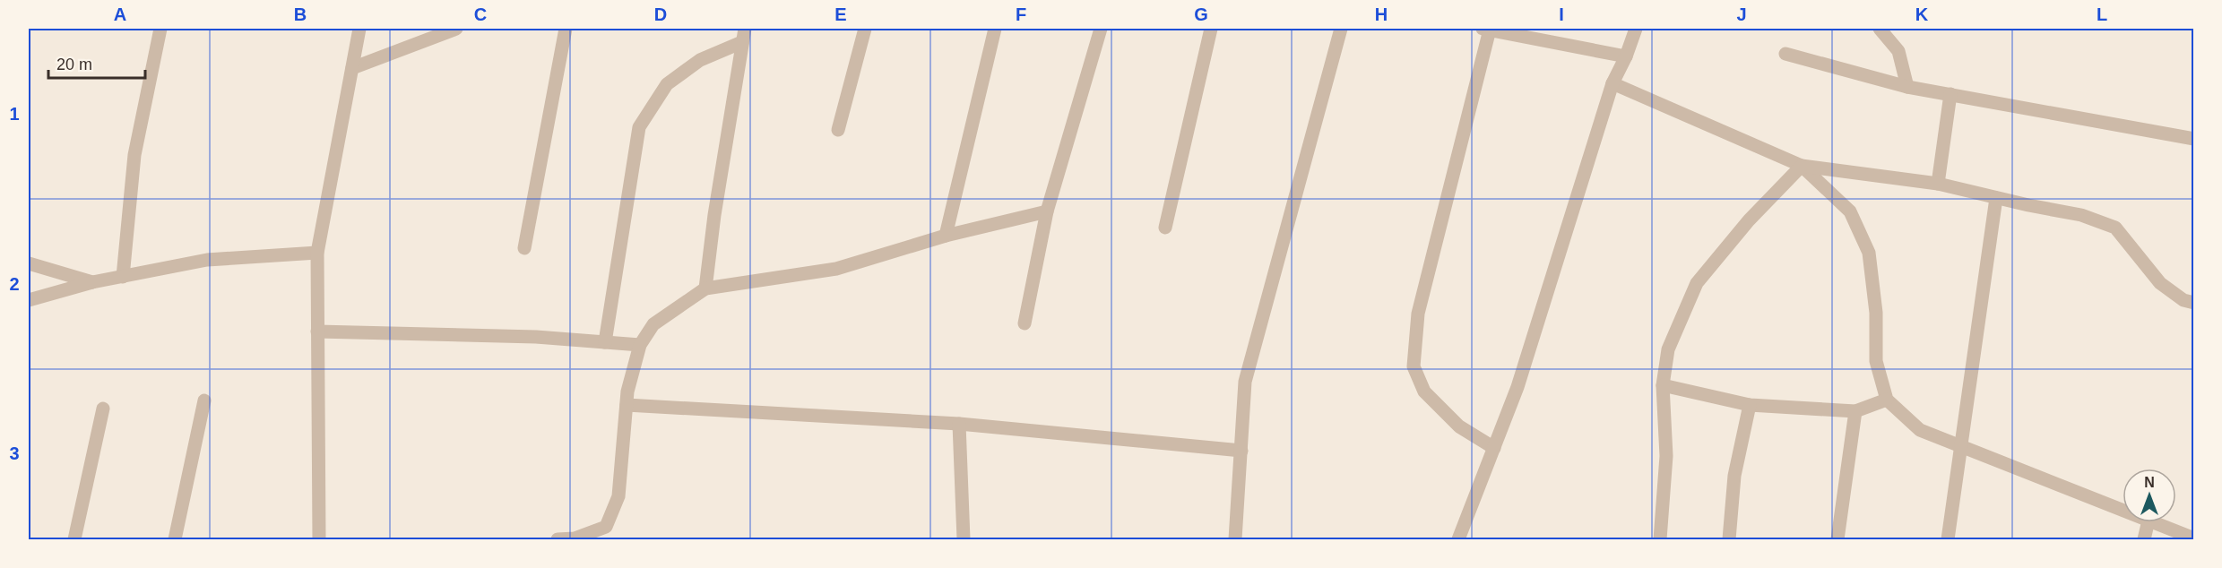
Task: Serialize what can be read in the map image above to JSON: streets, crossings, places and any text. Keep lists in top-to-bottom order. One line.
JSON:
{"scale_bar":"20 m","north":"top","grid":{"columns":["A","B","C","D","E","F","G","H","I","J","K","L"],"rows":["1","2","3"]}}
